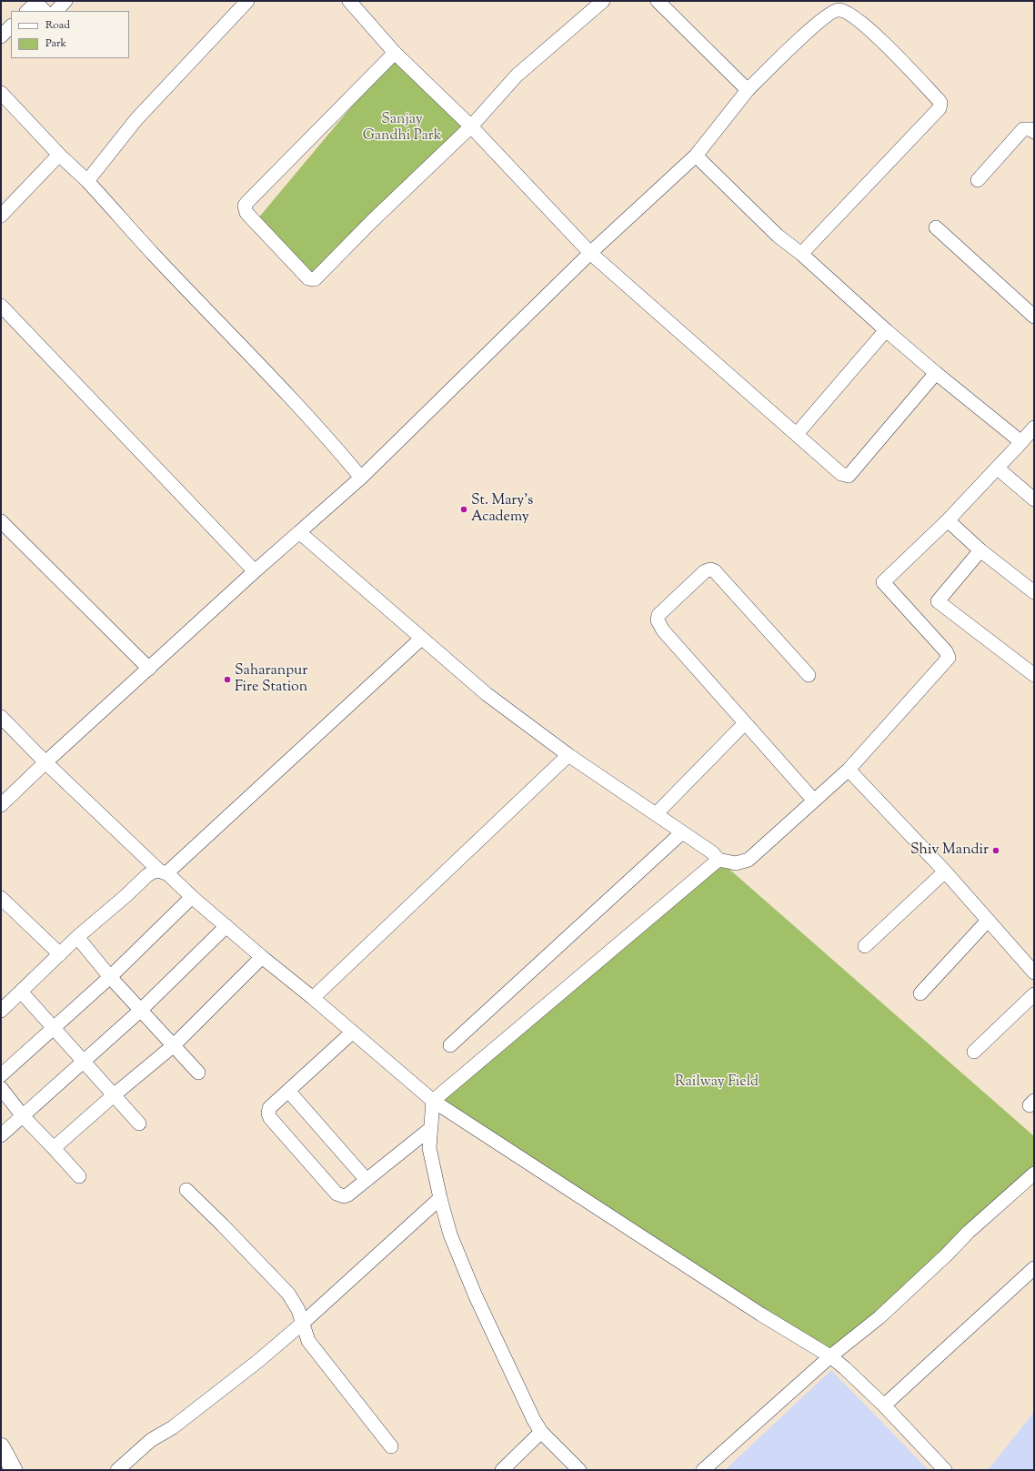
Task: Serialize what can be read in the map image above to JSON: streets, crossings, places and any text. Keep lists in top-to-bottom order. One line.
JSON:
{"parks":["Sanjay Gandhi Park","Railway Field"],"places":["St. Mary's Academy","Saharanpur Fire Station","Shiv Mandir"],"legend":["Road","Park"]}
